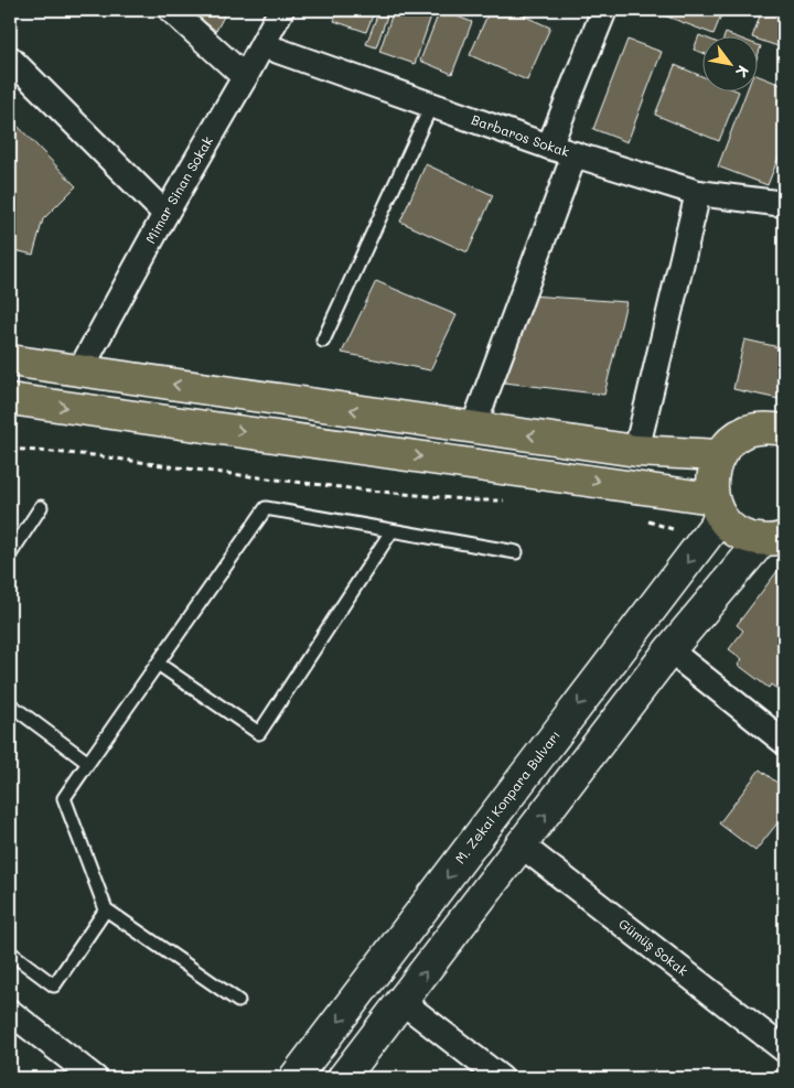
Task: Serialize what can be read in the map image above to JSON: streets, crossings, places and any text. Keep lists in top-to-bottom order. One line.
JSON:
{"streets":{"main road":["M. Zekai Konpara Bulvarı"],"street":["Barbaros Sokak","Mimar Sinan Sokak","Gümüş Sokak"]},"crossings":[["Barbaros Sokak","Mimar Sinan Sokak"]],"north":"bottom right"}
